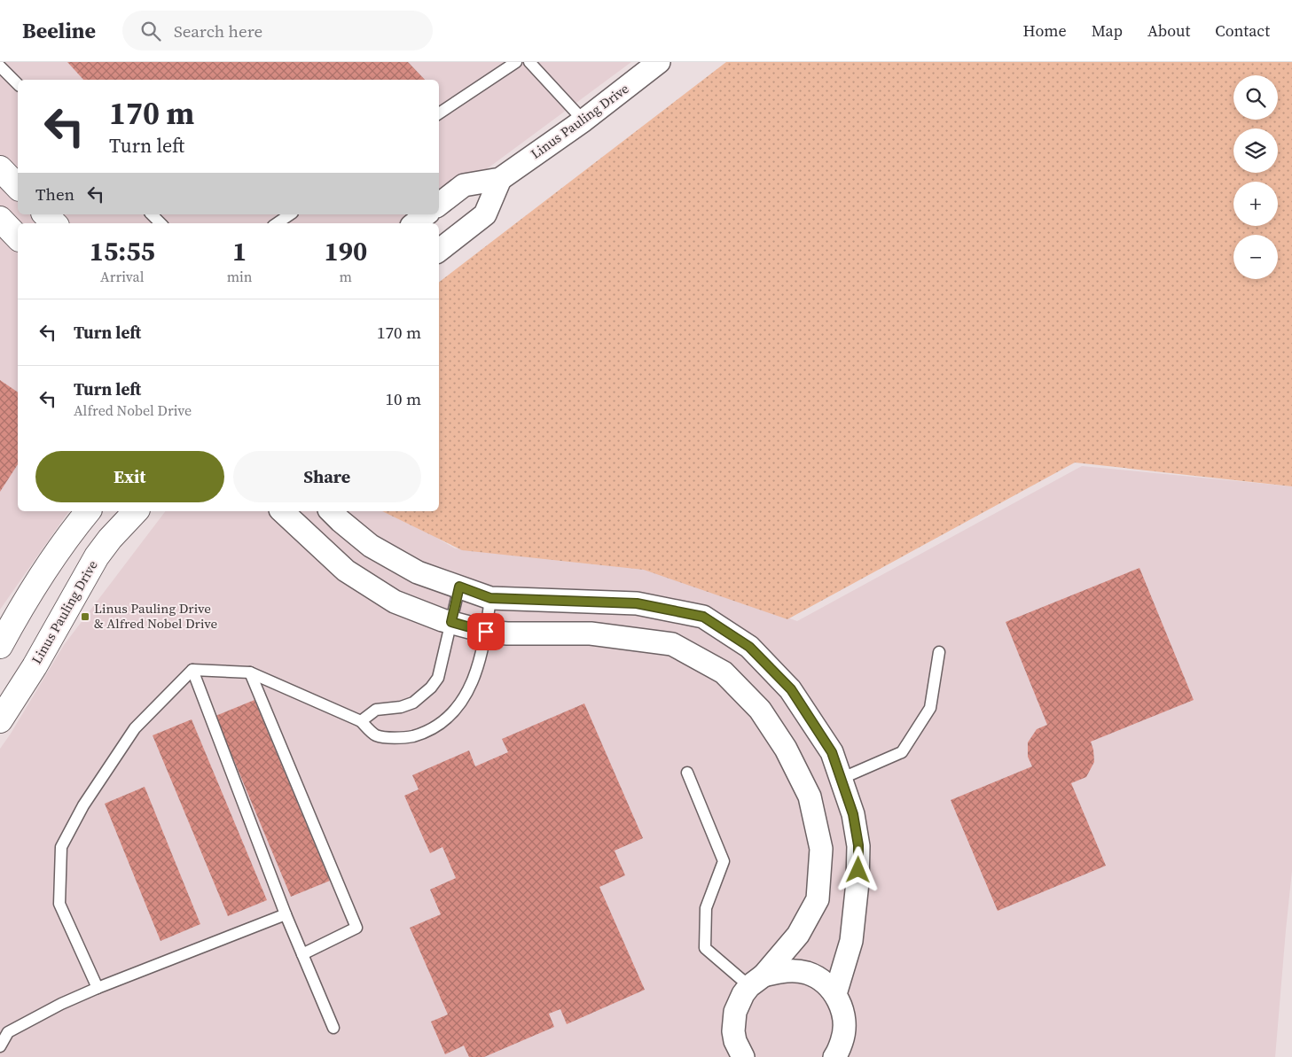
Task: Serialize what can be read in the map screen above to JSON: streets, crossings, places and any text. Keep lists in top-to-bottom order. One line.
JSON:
{"streets":{"street":["Linus Pauling Drive"]},"places":{"transit":["Linus Pauling Drive & Alfred Nobel Drive"]},"page":{"header":"Beeline","search":"Search here","nav":["Home","Map","About","Contact"],"map_buttons":["+","−"],"turn":["170 m","Turn left"],"then":"Then","eta":["15:55","Arrival","1","min","190","m"],"list":[{"name":"Turn left","value":"170 m"},{"name":"Turn left","note":"Alfred Nobel Drive","value":"10 m"}],"buttons":["Exit","Share"]}}
